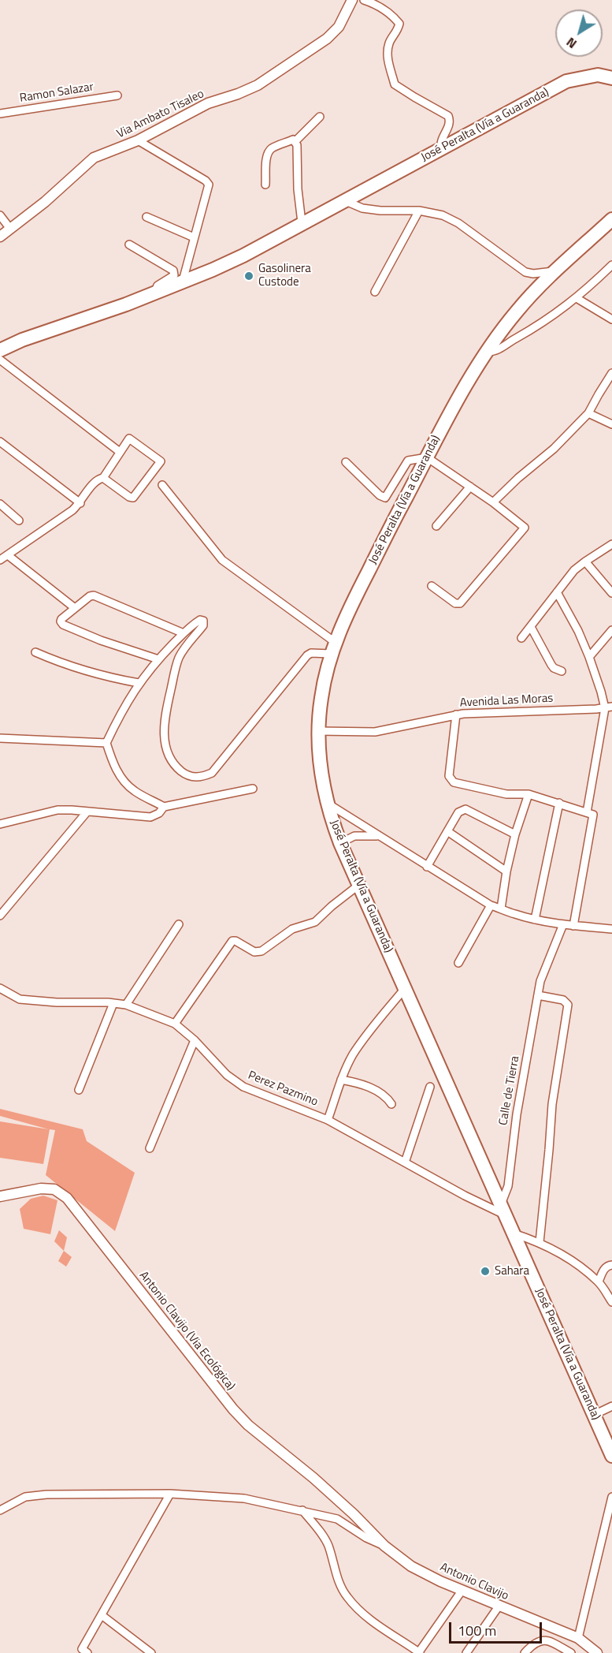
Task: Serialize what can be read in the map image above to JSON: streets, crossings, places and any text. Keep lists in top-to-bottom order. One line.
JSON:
{"streets":{"highway":["José Peralta (Vía a Guaranda)"],"main road":["Via Ambato Tisaleo","Antonio Clavijo (Via Ecológica)","Antonio Clavijo"],"street":["Ramon Salazar","Avenida Las Moras","Perez Pazmino","Calle de Tierra"]},"crossings":[["José Peralta (Vía a Guaranda)","Avenida Las Moras"],["José Peralta (Vía a Guaranda)","Perez Pazmino"],["José Peralta (Vía a Guaranda)","Calle de Tierra"],["Perez Pazmino","Calle de Tierra"],["Antonio Clavijo (Via Ecológica)","Antonio Clavijo"]],"places":["Gasolinera Custode","Sahara"],"scale_bar":"100 m","north":"bottom left"}
